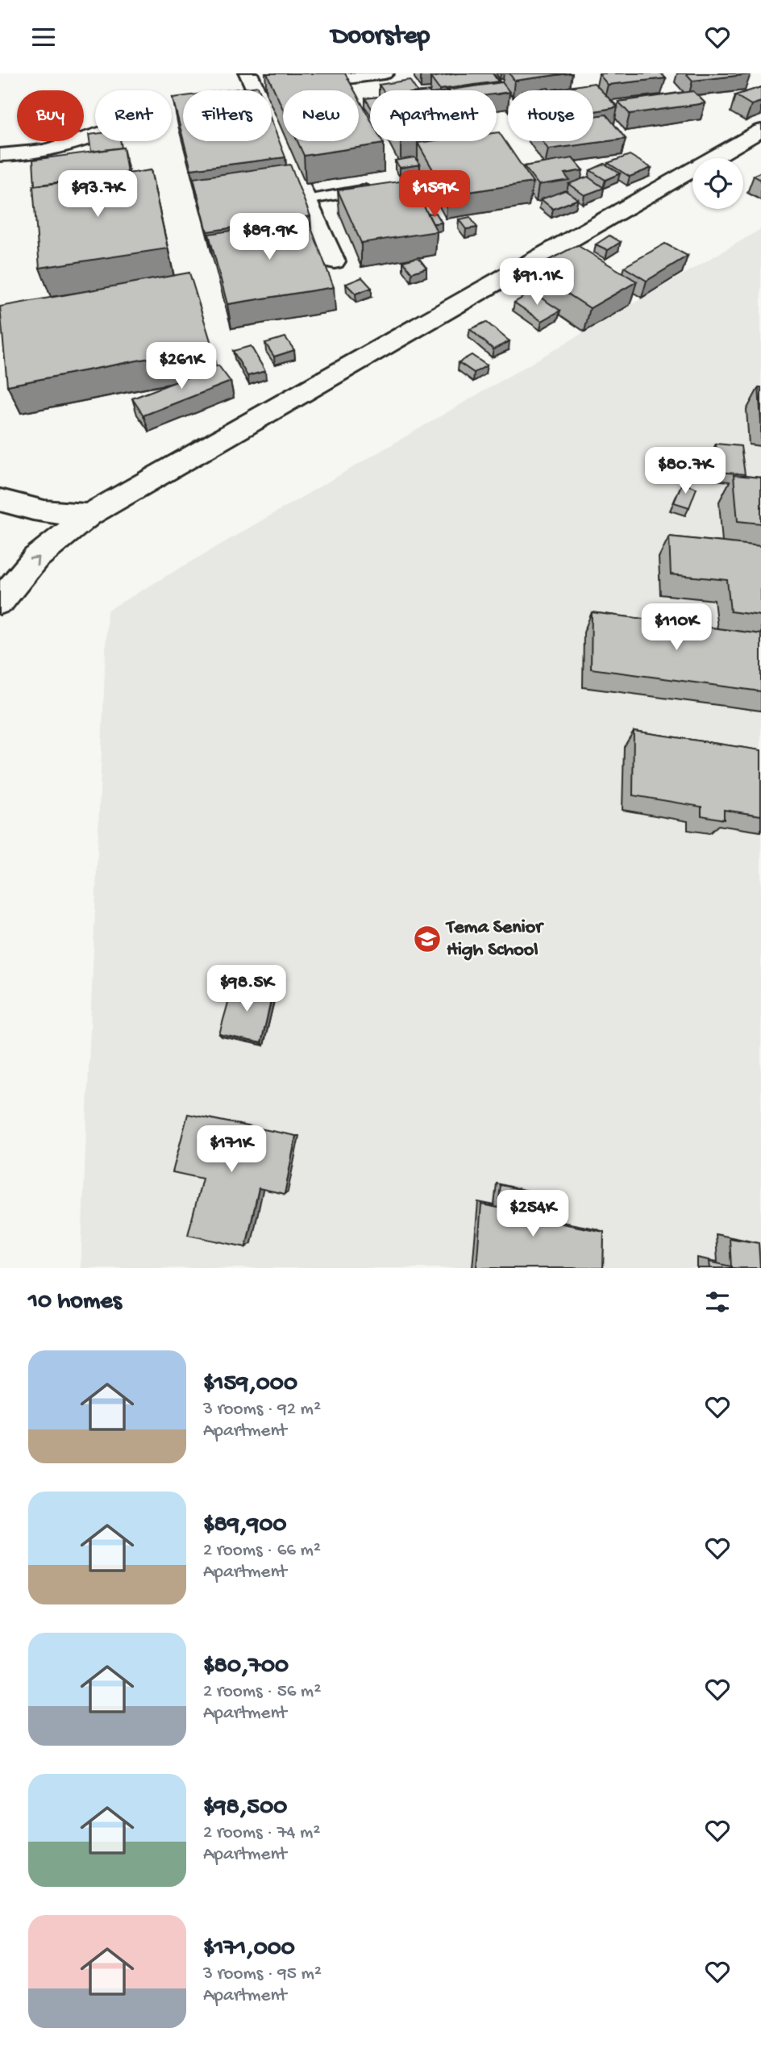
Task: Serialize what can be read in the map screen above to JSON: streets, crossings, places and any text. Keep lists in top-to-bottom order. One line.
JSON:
{"places":{"school or university":["Tema Senior High School"]},"page":{"header":"Doorstep","chip":["Buy","Rent","Filters","New","Apartment","House"],"price":["$93.7K","$159K","$89.9K","$91.1K","$261K","$80.7K","$110K","$98.5K","$171K","$254K"],"heading":"10 homes","list":[{"name":"$159,000","note":"3 rooms · 92 m² · Apartment"},{"name":"$89,900","note":"2 rooms · 66 m² · Apartment"},{"name":"$80,700","note":"2 rooms · 56 m² · Apartment"},{"name":"$98,500","note":"2 rooms · 74 m² · Apartment"},{"name":"$171,000","note":"3 rooms · 95 m² · Apartment"}]}}
